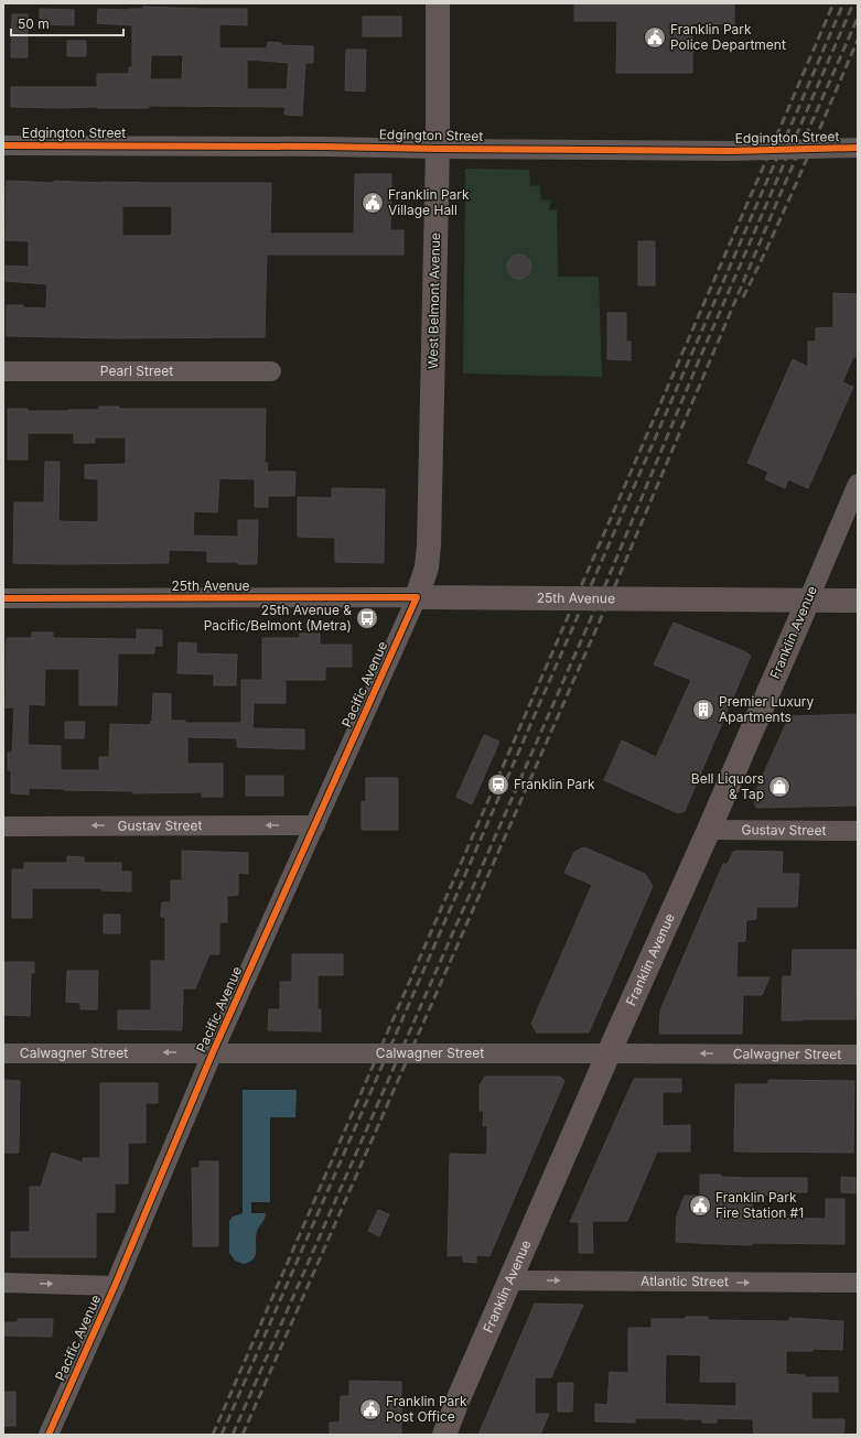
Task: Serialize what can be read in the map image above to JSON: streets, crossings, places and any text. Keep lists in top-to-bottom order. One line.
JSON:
{"streets":{"main road":["West Belmont Avenue","25th Avenue","Franklin Avenue"],"street":["Edgington Street","Pearl Street","Pacific Avenue","Gustav Street","Calwagner Street","Atlantic Street"]},"crossings":[["Edgington Street","West Belmont Avenue"],["West Belmont Avenue","25th Avenue"],["West Belmont Avenue","Pacific Avenue"],["25th Avenue","Franklin Avenue"],["25th Avenue","Pacific Avenue"],["Franklin Avenue","Gustav Street"],["Franklin Avenue","Calwagner Street"],["Franklin Avenue","Atlantic Street"],["Pacific Avenue","Gustav Street"],["Pacific Avenue","Calwagner Street"]],"one_way":["Gustav Street","Calwagner Street","Atlantic Street"],"places":{"public building":["Franklin Park Police Department","Franklin Park Village Hall","Franklin Park Fire Station #1","Franklin Park Post Office"],"bus stop":["25th Avenue & Pacific/Belmont (Metra)"],"building":["Premier Luxury Apartments"],"station":["Franklin Park"],"shop":["Bell Liquors & Tap"]},"scale_bar":"50 m"}
